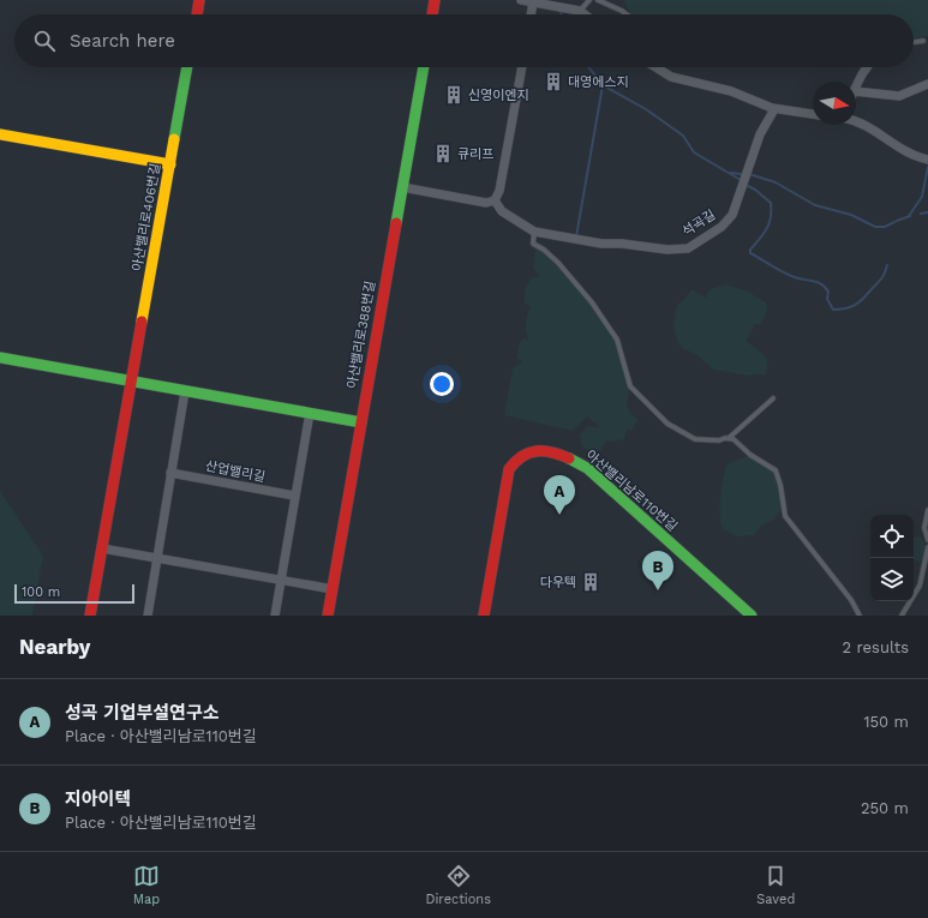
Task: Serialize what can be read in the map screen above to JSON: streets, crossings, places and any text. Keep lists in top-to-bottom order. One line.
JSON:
{"streets":{"street":["아산밸리로406번길","석곡길","아산밸리로388번길","산업밸리길","아산밸리남로110번길"]},"places":{"building":["대영에스지","신영이엔지","큐리프","다우텍"]},"scale_bar":"100 m","north":"right","page":{"search":"Search here","pins":["A","B"],"scale":"100 m","heading":["Nearby","2 results"],"list":[{"mark":"A","name":"성곡 기업부설연구소","note":"Place · 아산밸리남로110번길","value":"150 m"},{"mark":"B","name":"지아이텍","note":"Place · 아산밸리남로110번길","value":"250 m"}],"nav":["Map","Directions","Saved"]}}
